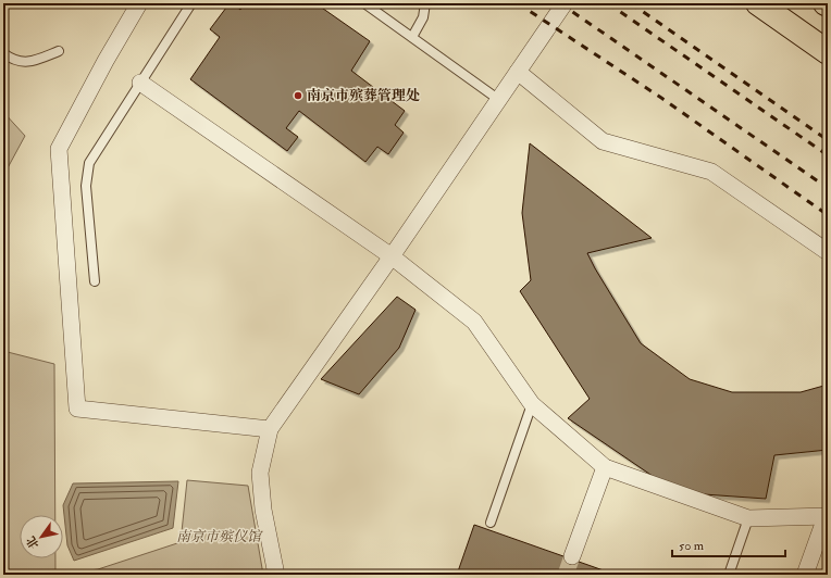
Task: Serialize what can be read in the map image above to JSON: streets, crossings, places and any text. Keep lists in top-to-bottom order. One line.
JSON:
{"parks":["南京市殡仪馆"],"places":["南京市殡葬管理处"],"scale_bar":"50 m","north":"bottom left"}
